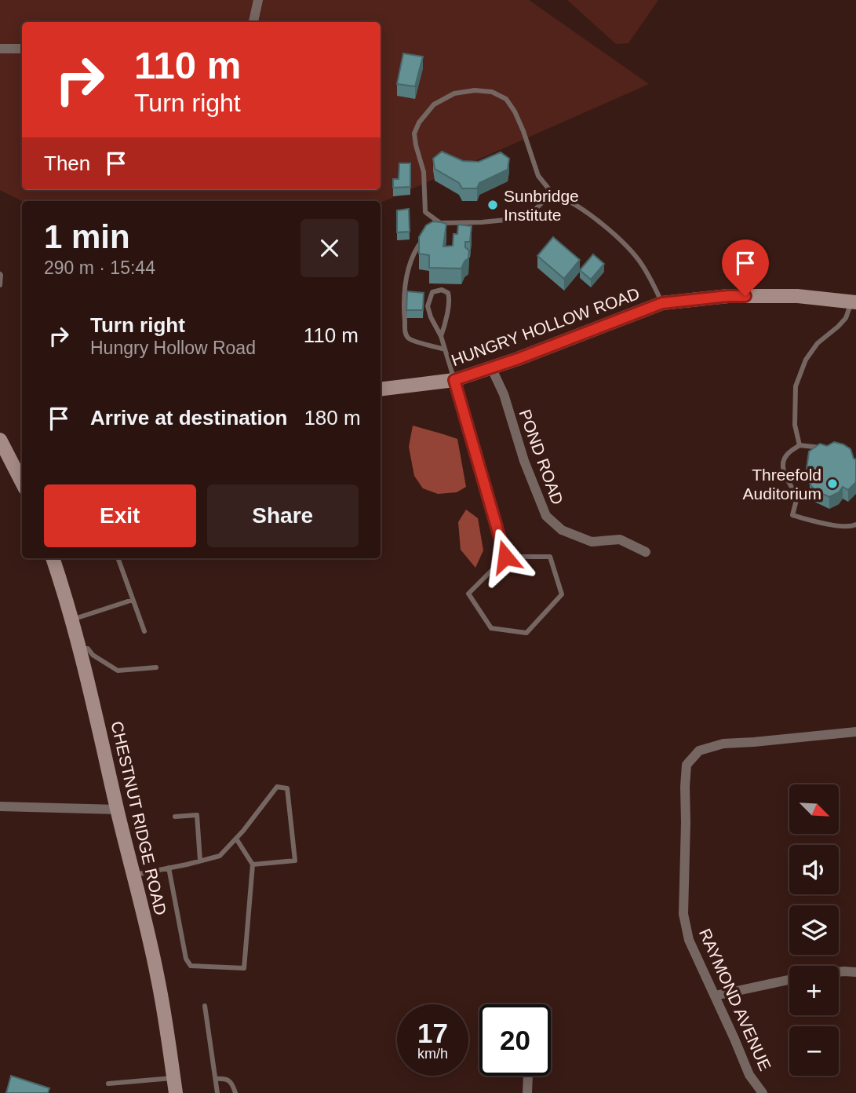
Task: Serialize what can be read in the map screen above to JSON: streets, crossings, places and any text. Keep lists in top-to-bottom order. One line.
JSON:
{"streets":{"main road":["HUNGRY HOLLOW ROAD","CHESTNUT RIDGE ROAD"],"street":["POND ROAD","RAYMOND AVENUE"]},"crossings":[["HUNGRY HOLLOW ROAD","POND ROAD"]],"places":["Sunbridge Institute","Threefold Auditorium"],"north":"bottom right","page":{"turn":["110 m","Turn right"],"then":"Then","heading":["1 min","290 m · 15:44"],"list":[{"name":"Turn right","note":"Hungry Hollow Road","value":"110 m"},{"name":"Arrive at destination","value":"180 m"}],"buttons":["Exit","Share"],"map_buttons":["+","−"],"speed":"17 km/h","limit":"20"}}
